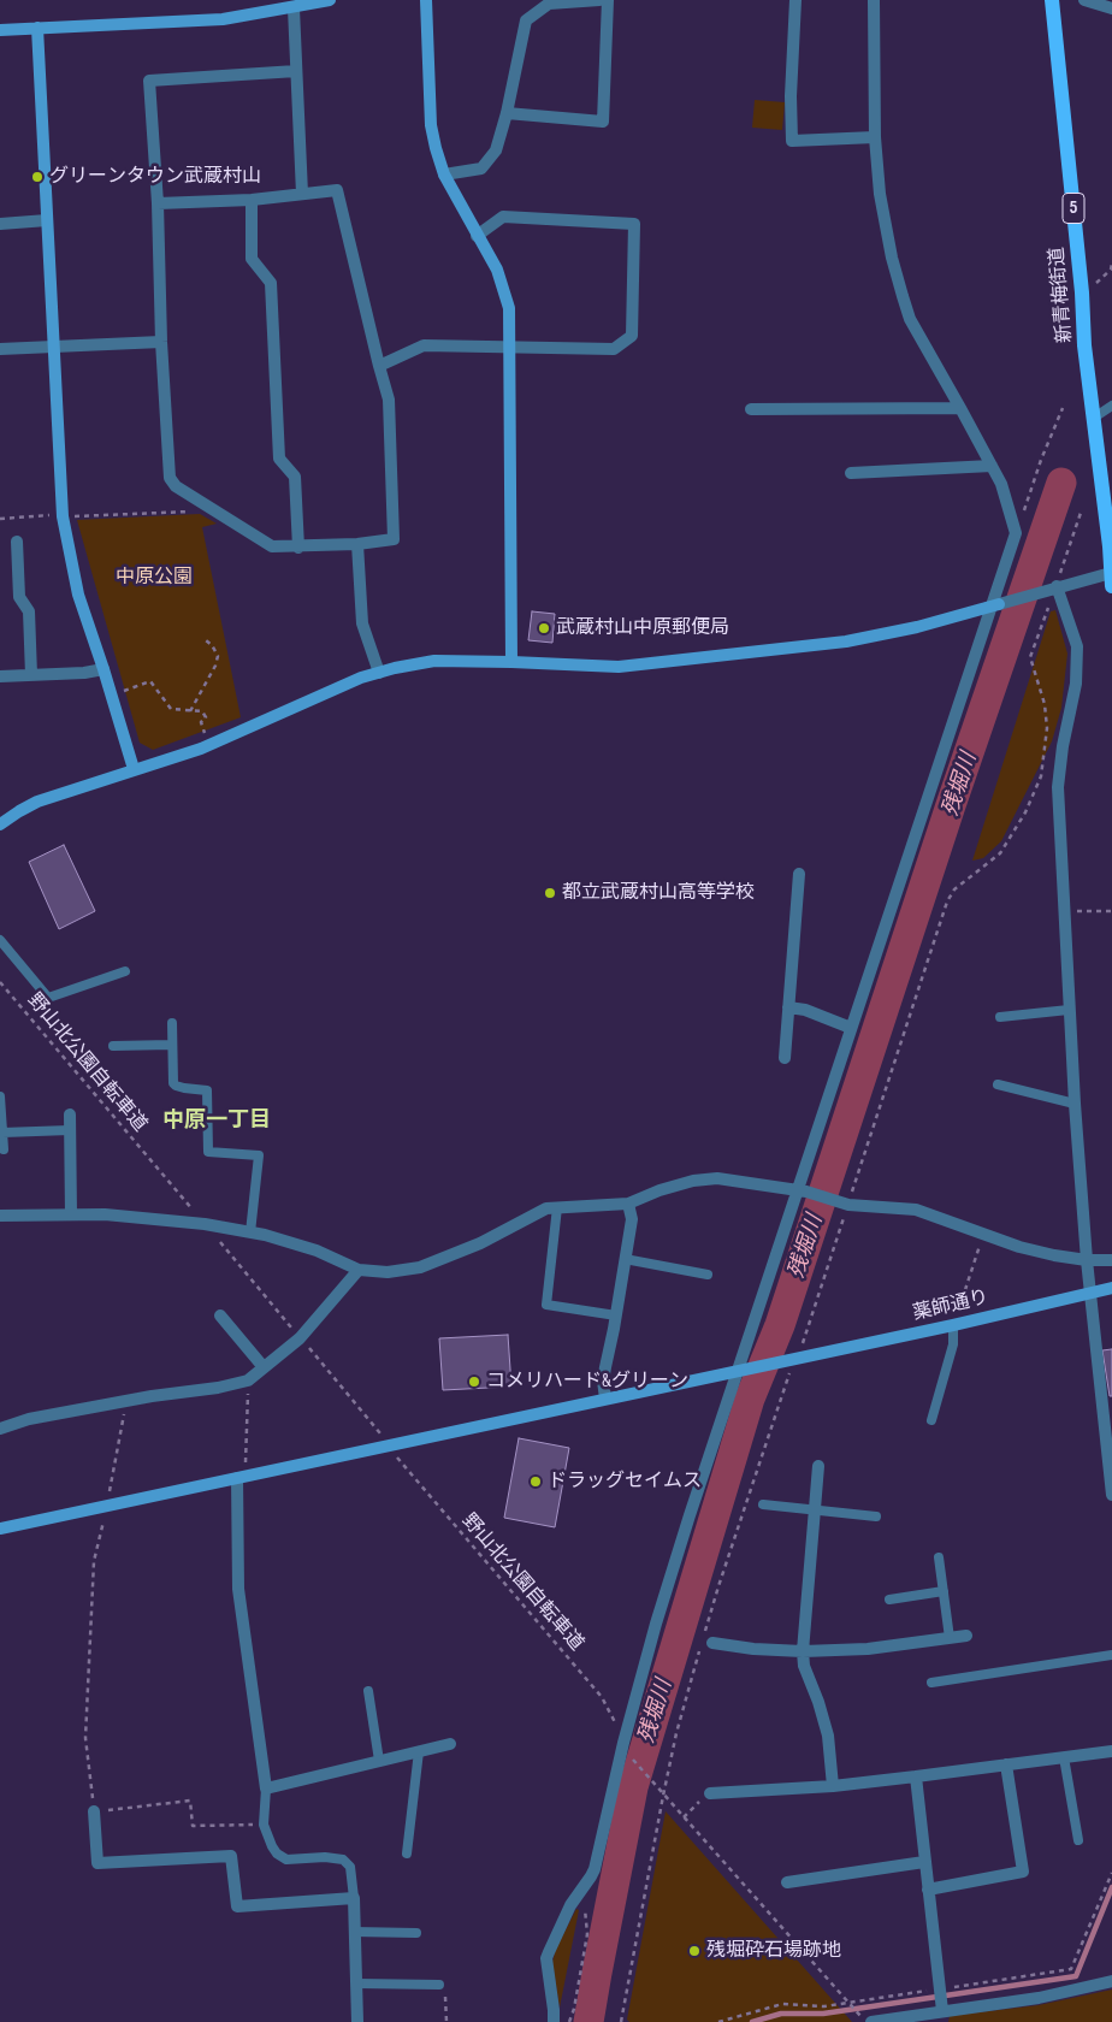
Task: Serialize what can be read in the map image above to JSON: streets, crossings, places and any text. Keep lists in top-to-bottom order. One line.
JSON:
{"streets":{"main road":["5","新青梅街道"],"street":["薬師通り"],"path":["野山北公園自転車道"]},"districts":["中原一丁目"],"water":["残堀川"],"parks":["中原公園"],"places":["グリーンタウン武蔵村山","武蔵村山中原郵便局","都立武蔵村山高等学校","コメリハード&グリーン","ドラッグセイムス","残堀砕石場跡地"]}
